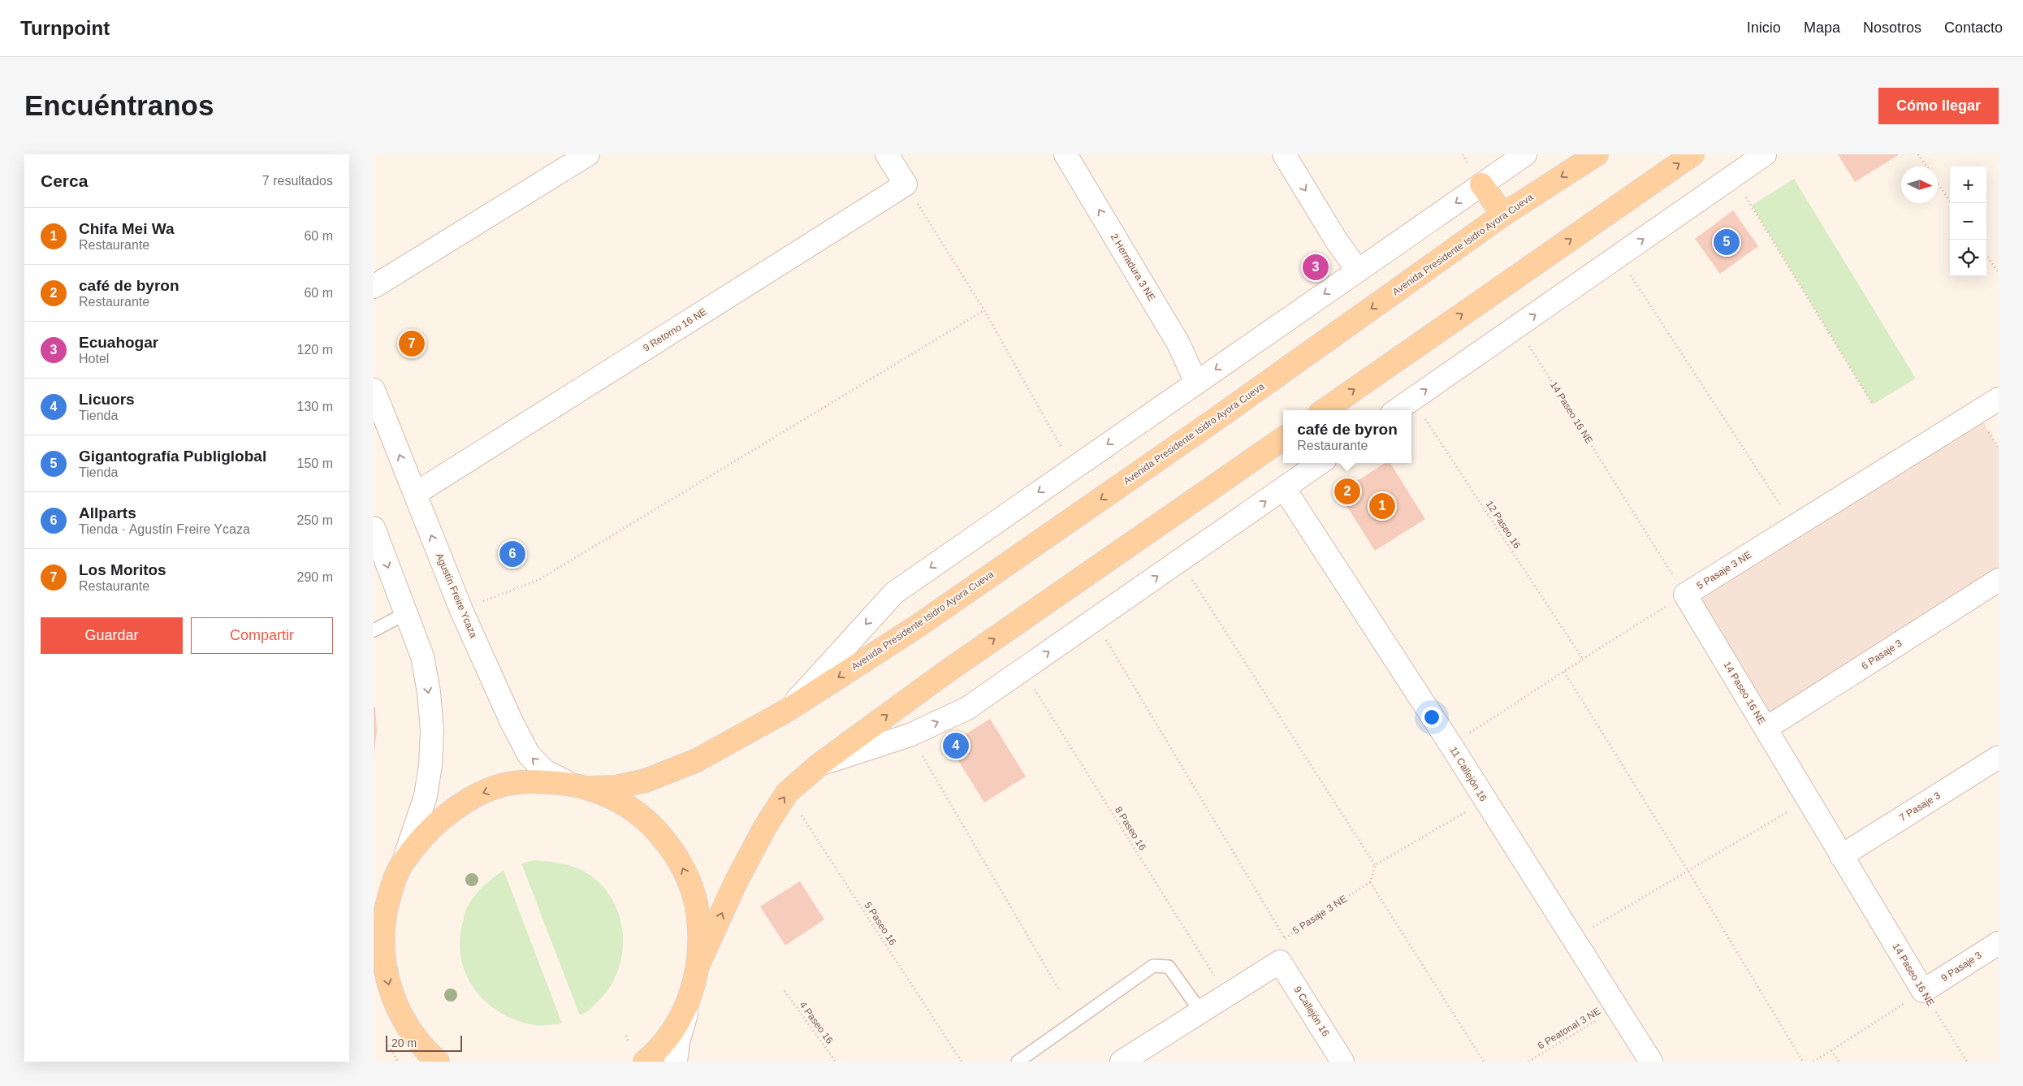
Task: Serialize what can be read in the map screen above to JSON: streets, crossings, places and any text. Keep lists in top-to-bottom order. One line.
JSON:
{"streets":{"main road":["Avenida Presidente Isidro Ayora Cueva"],"street":["2 Herradura 3 NE","9 Retorno 16 NE","14 Paseo 16 NE","5 Pasaje 3 NE","Agustín Freire Ycaza","6 Pasaje 3","11 Callejón 16","7 Pasaje 3","9 Pasaje 3","9 Callejón 16"],"path":["12 Paseo 16","8 Paseo 16","5 Paseo 16","4 Paseo 16","6 Peatonal 3 NE"]},"crossings":[["Avenida Presidente Isidro Ayora Cueva","2 Herradura 3 NE"],["9 Retorno 16 NE","Agustín Freire Ycaza"],["14 Paseo 16 NE","5 Pasaje 3 NE"],["14 Paseo 16 NE","6 Pasaje 3"],["14 Paseo 16 NE","7 Pasaje 3"],["14 Paseo 16 NE","9 Pasaje 3"],["12 Paseo 16","5 Pasaje 3 NE"],["5 Pasaje 3 NE","11 Callejón 16"],["5 Pasaje 3 NE","9 Callejón 16"],["11 Callejón 16","6 Peatonal 3 NE"]],"one_way":["Agustín Freire Ycaza"],"scale_bar":"20 m","north":"right","page":{"header":"Turnpoint","nav":["Inicio","Mapa","Nosotros","Contacto"],"buttons":["Cómo llegar",["Guardar","Compartir"]],"title":"Encuéntranos","heading":["Cerca","7 resultados"],"map_buttons":["+","−"],"list":[{"mark":"1","name":"Chifa Mei Wa","note":"Restaurante","value":"60 m"},{"mark":"2","name":"café de byron","note":"Restaurante","value":"60 m"},{"mark":"3","name":"Ecuahogar","note":"Hotel","value":"120 m"},{"mark":"4","name":"Licuors","note":"Tienda","value":"130 m"},{"mark":"5","name":"Gigantografía Publiglobal","note":"Tienda","value":"150 m"},{"mark":"6","name":"Allparts","note":"Tienda · Agustín Freire Ycaza","value":"250 m"},{"mark":"7","name":"Los Moritos","note":"Restaurante","value":"290 m"}],"pins":["5","3","7","2","1","6","4"],"popup":["café de byron","Restaurante"],"scale":"20 m"}}
